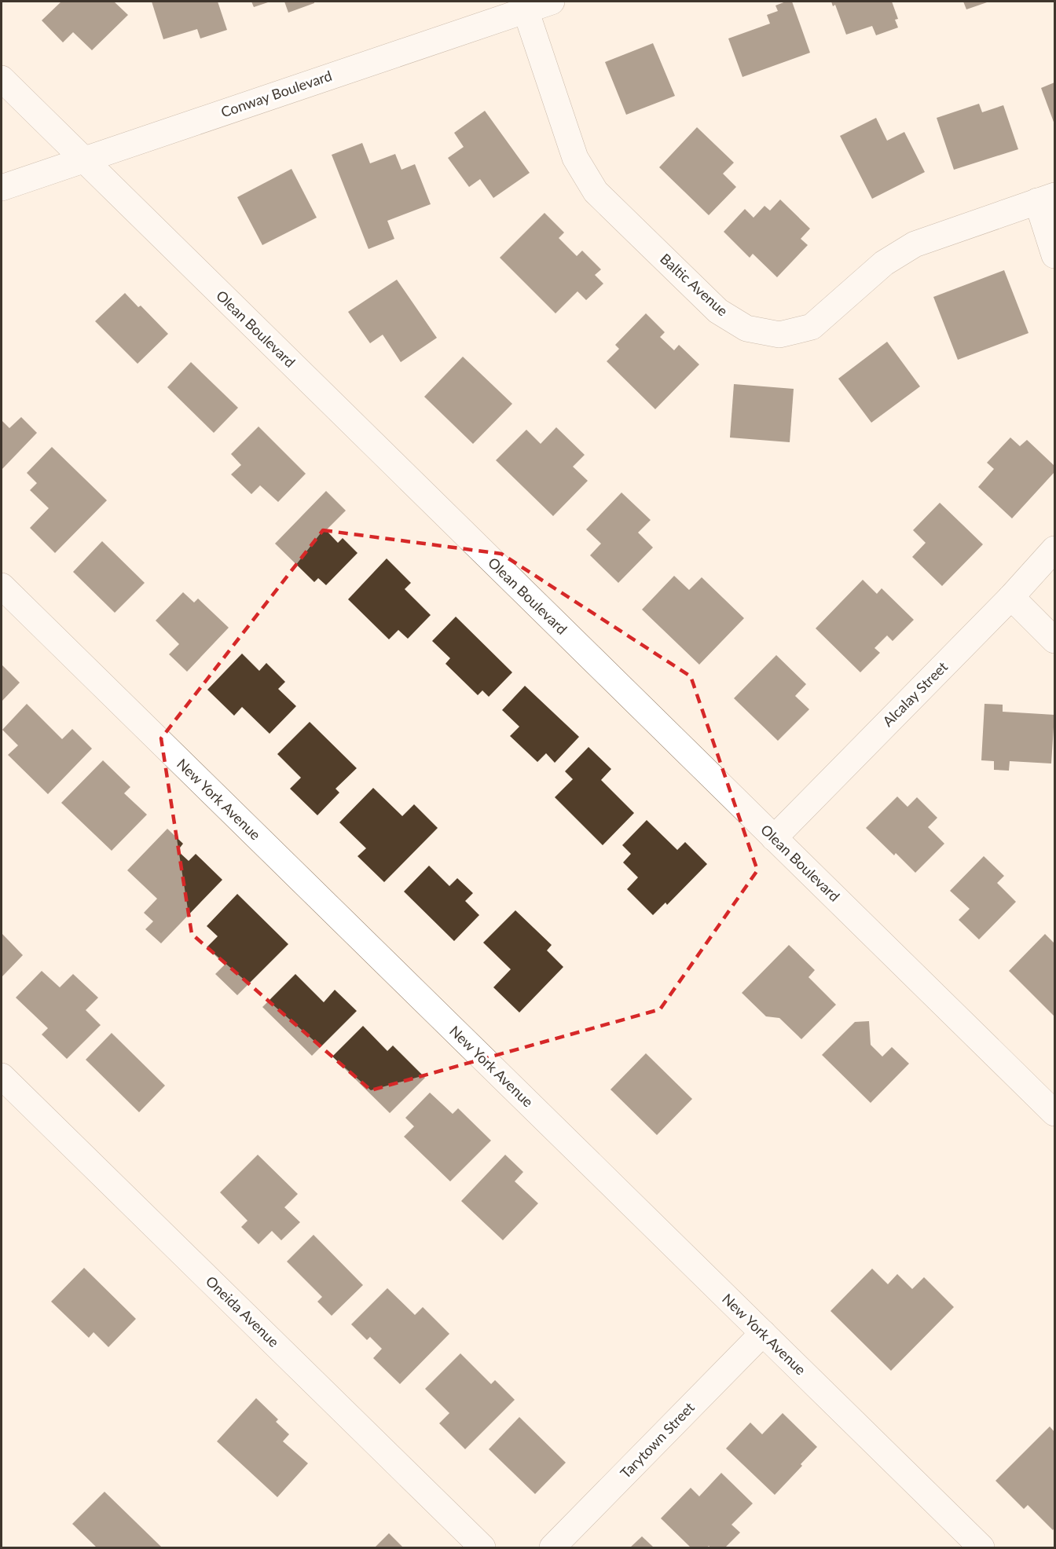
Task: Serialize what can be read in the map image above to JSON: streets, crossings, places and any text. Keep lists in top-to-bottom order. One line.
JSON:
{"streets":{"street":["Conway Boulevard","Baltic Avenue","Olean Boulevard","Alcalay Street","New York Avenue","Oneida Avenue","Tarytown Street"]},"crossings":[["Conway Boulevard","Baltic Avenue"],["Conway Boulevard","Olean Boulevard"],["Olean Boulevard","Alcalay Street"],["New York Avenue","Tarytown Street"]]}
